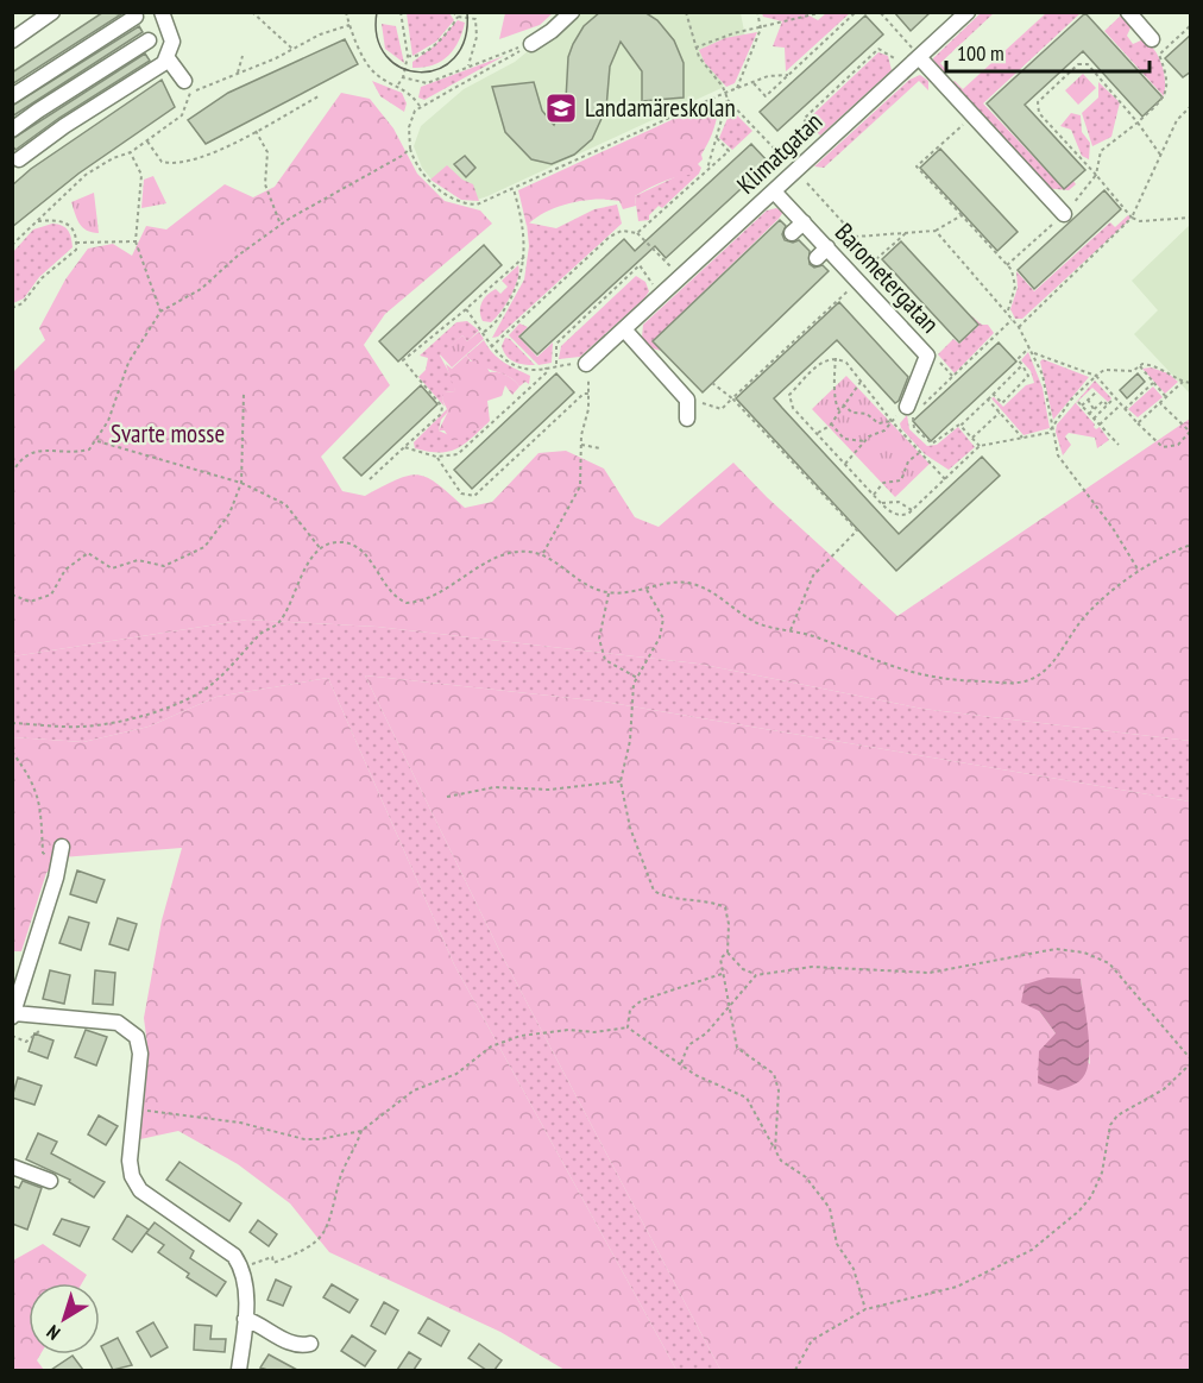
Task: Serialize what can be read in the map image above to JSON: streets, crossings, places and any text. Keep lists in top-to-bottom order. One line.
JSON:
{"streets":{"street":["Klimatgatan","Barometergatan"]},"crossings":[["Klimatgatan","Barometergatan"]],"parks":["Svarte mosse"],"places":{"school or university":["Landamäreskolan"]},"scale_bar":"100 m","north":"bottom left"}
